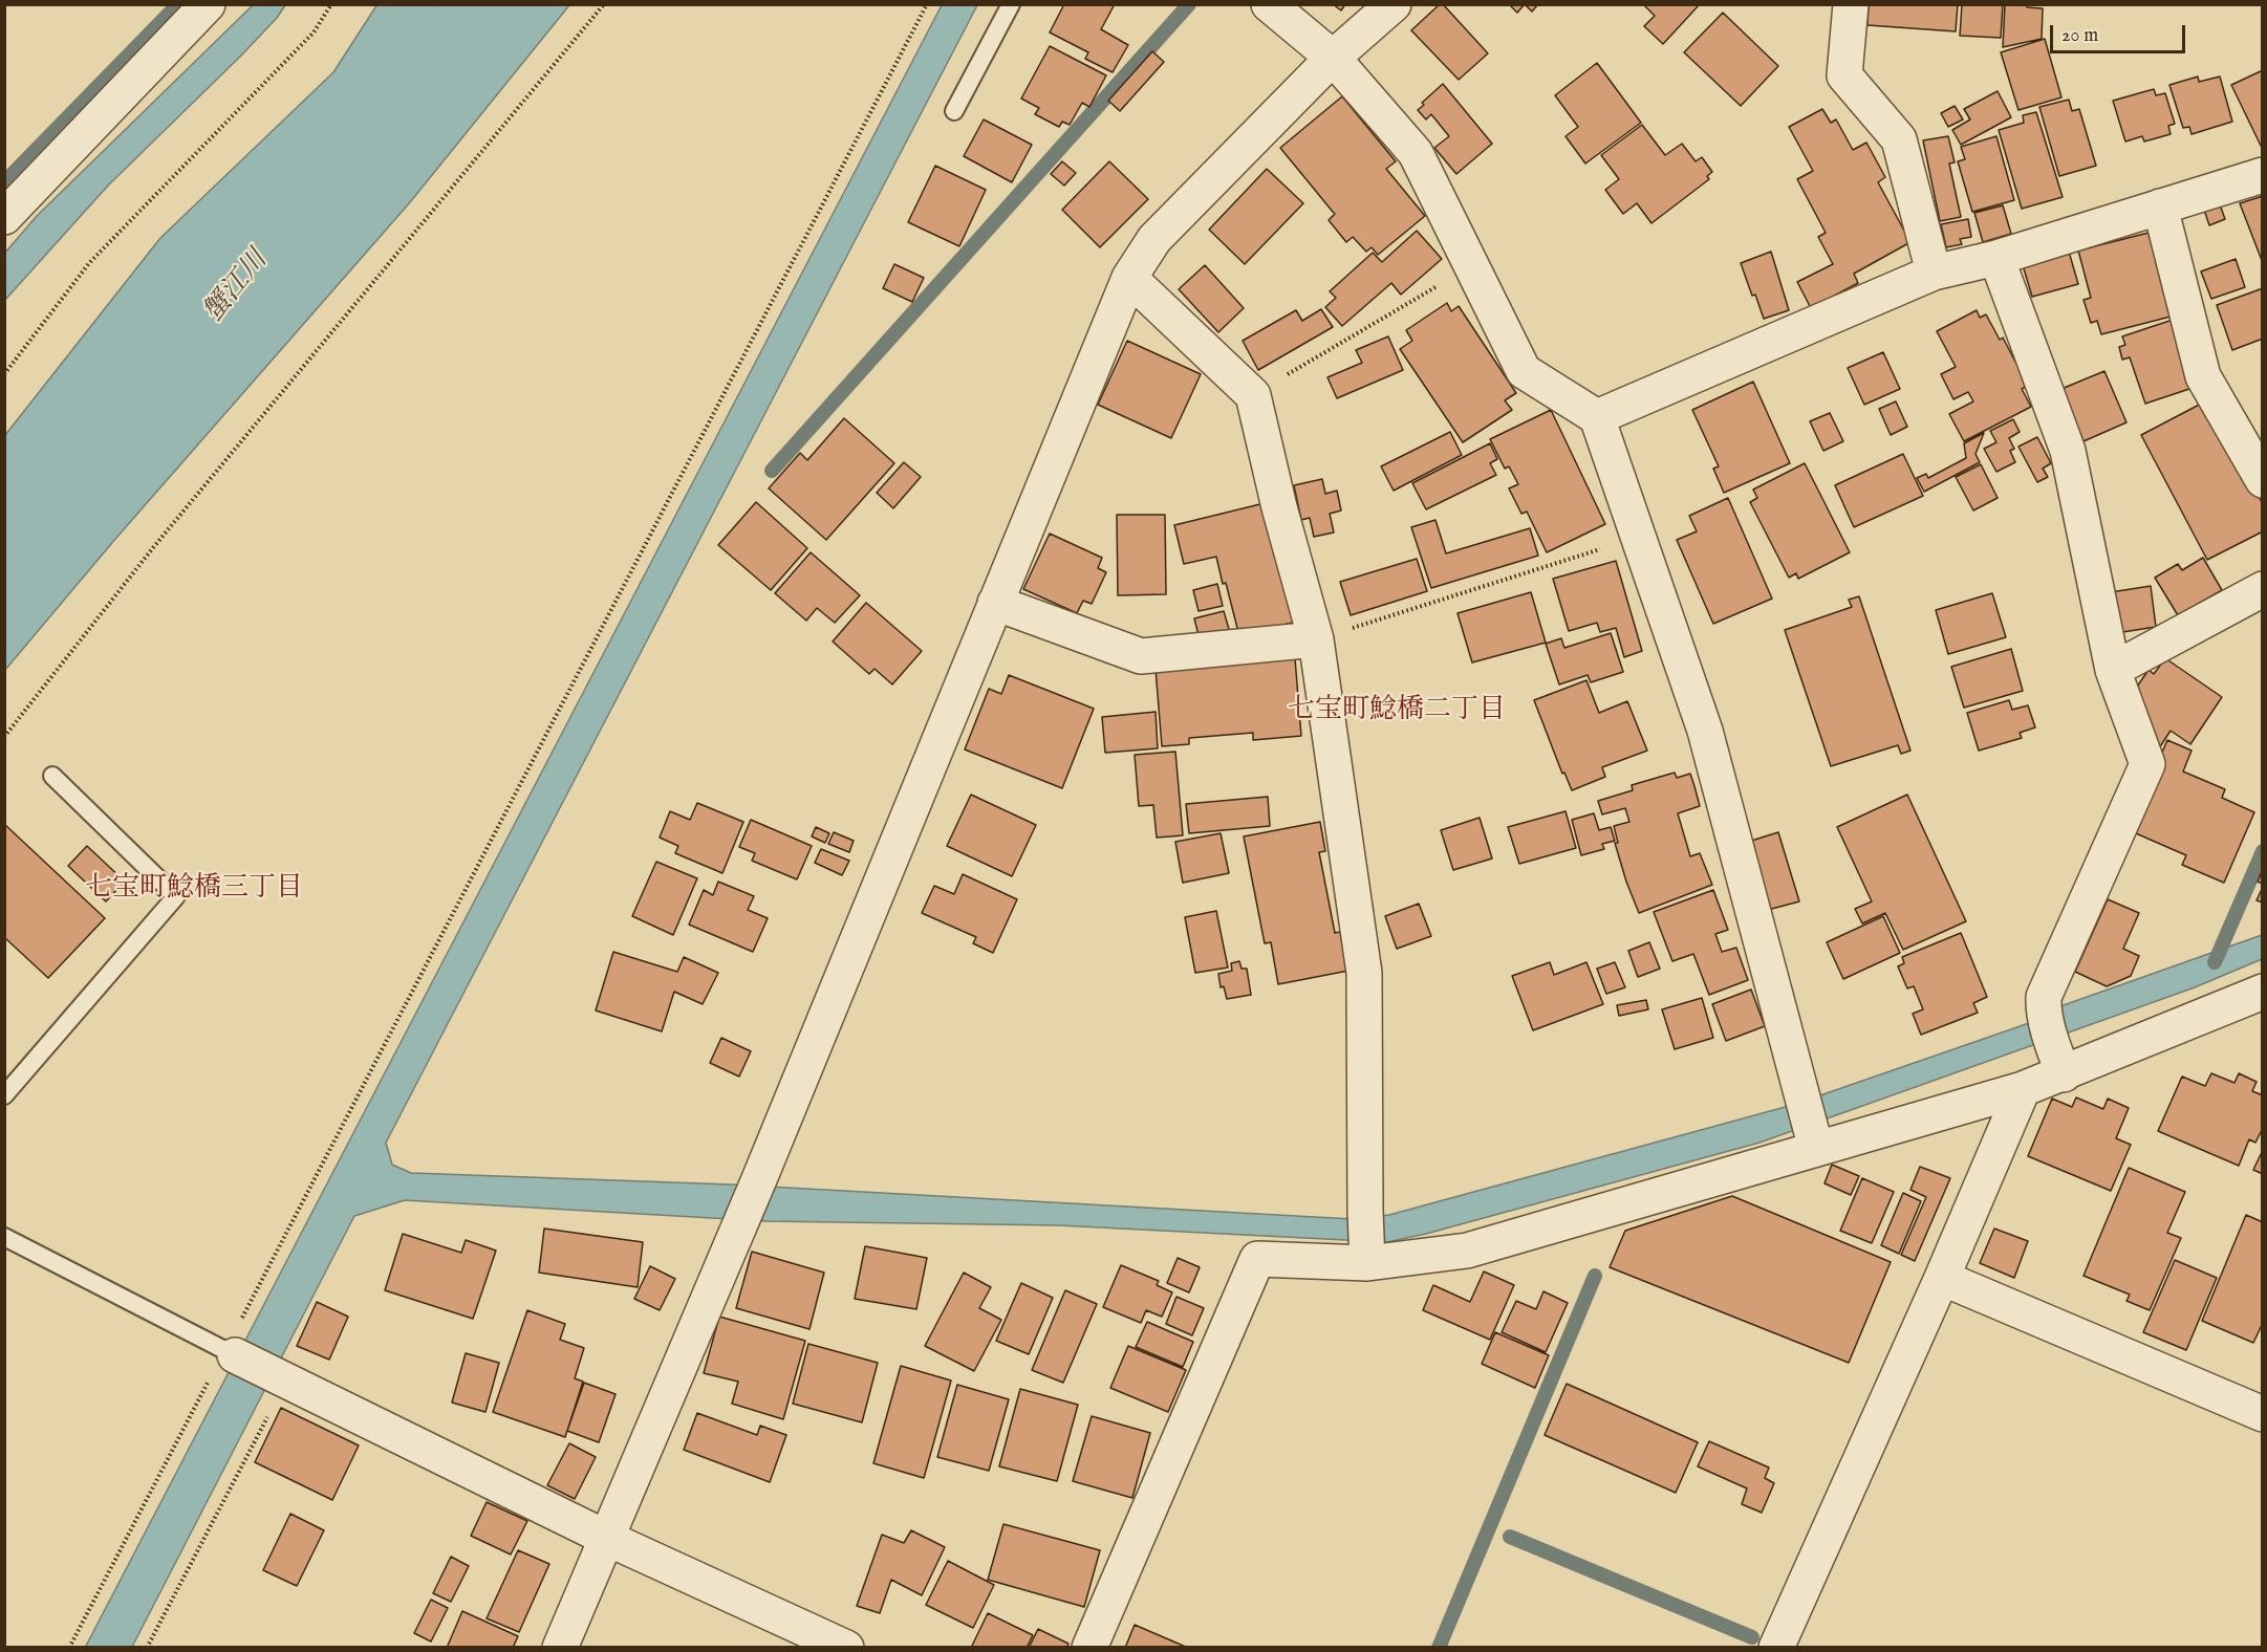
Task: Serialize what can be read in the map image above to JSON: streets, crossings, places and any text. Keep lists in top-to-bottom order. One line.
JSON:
{"districts":["七宝町鯰橋二丁目","七宝町鯰橋三丁目"],"water":["蟹江川"],"scale_bar":"20 m"}
